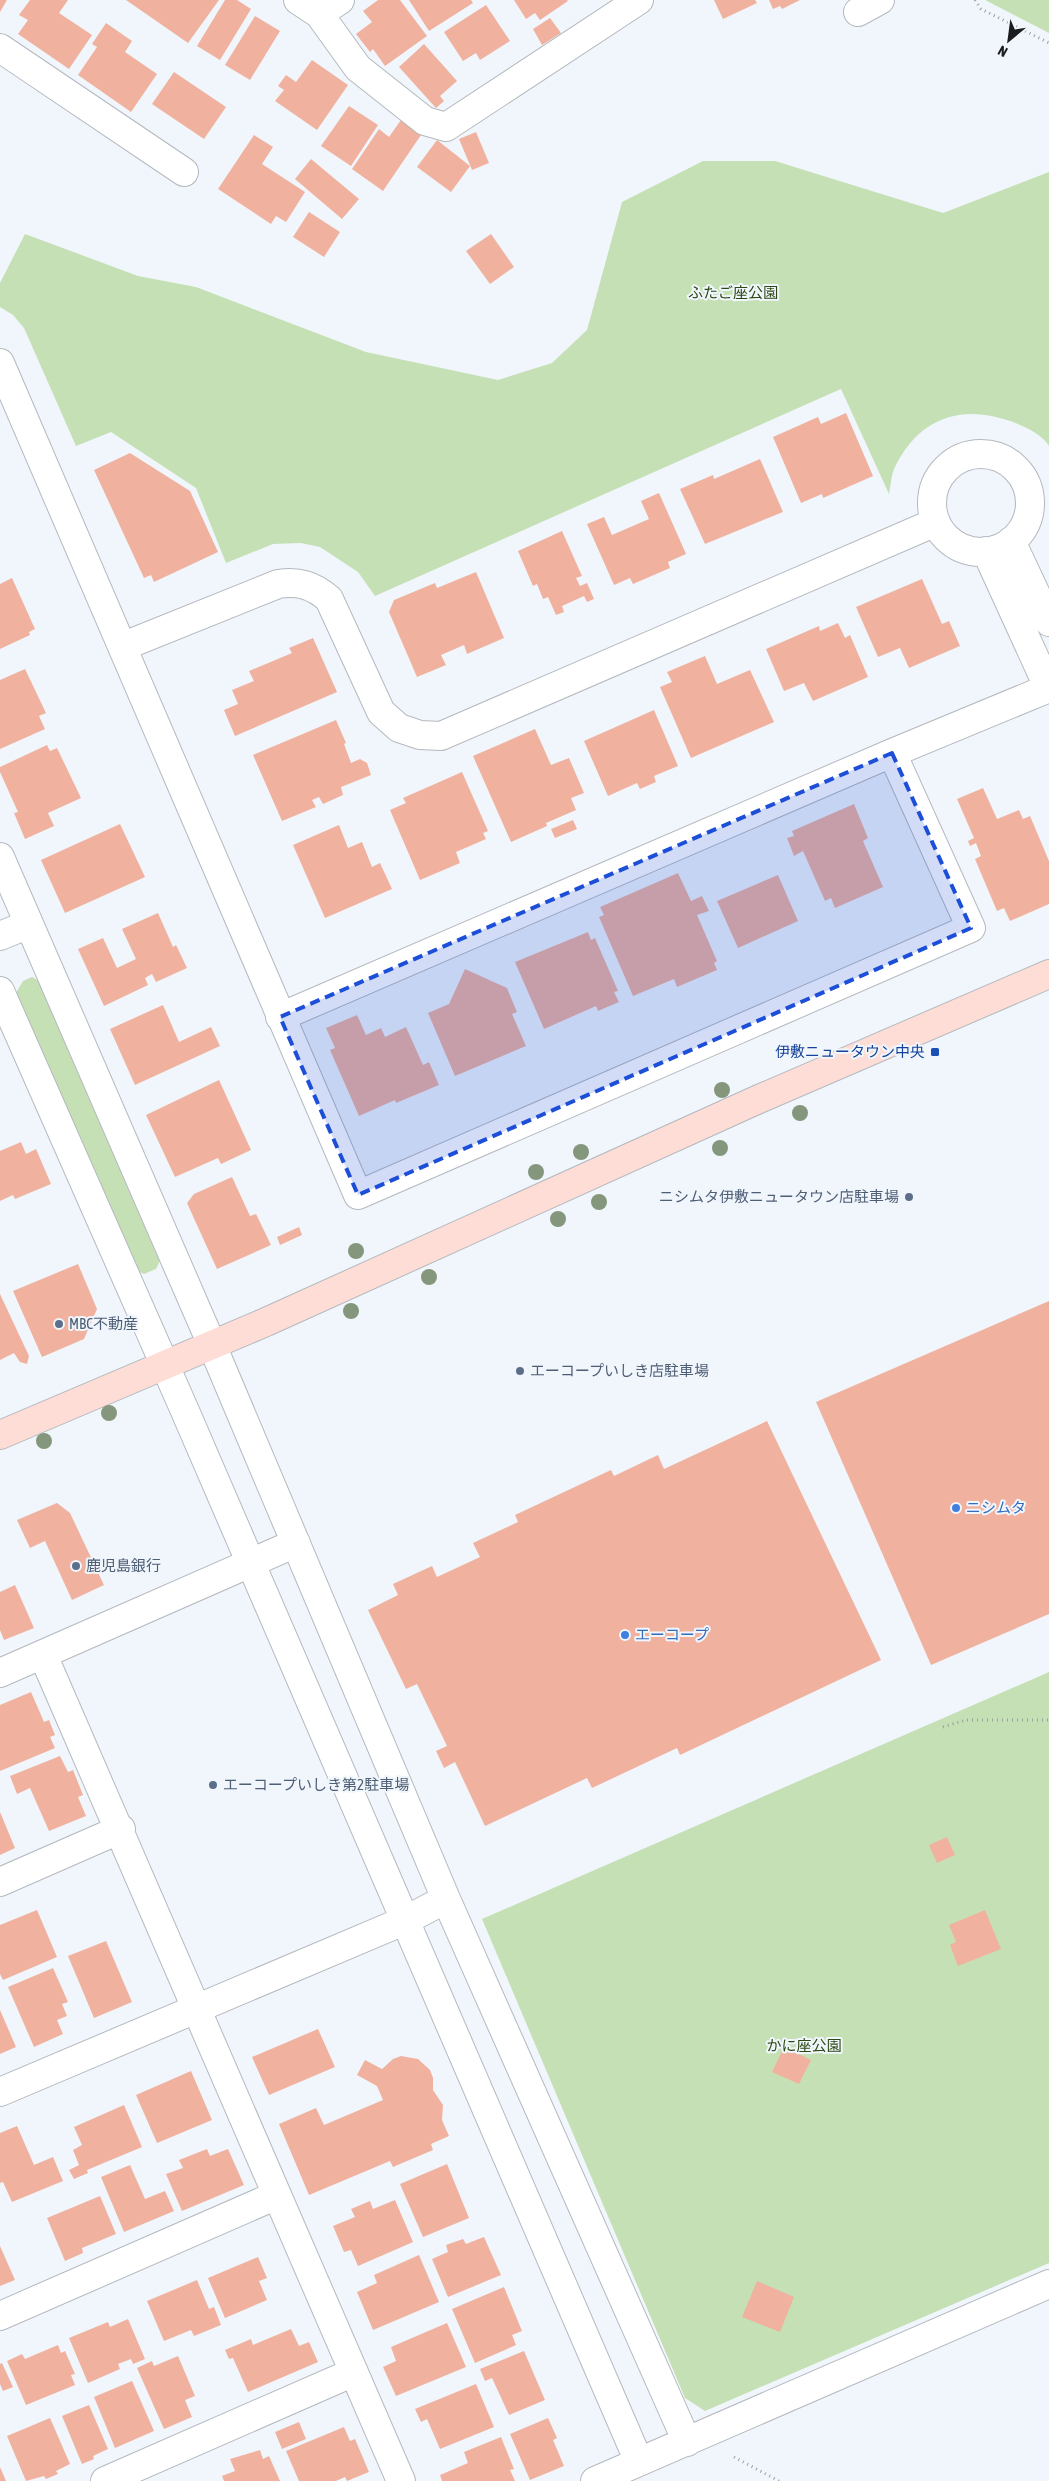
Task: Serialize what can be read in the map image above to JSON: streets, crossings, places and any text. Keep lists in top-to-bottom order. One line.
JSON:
{"parks":["ふたご座公園","かに座公園"],"places":{"transit":["伊敷ニュータウン中央"],"other":["ニシムタ伊敷ニュータウン店駐車場","MBC不動産","エーコープいしき店駐車場","ニシムタ","鹿児島銀行","エーコープ","エーコープいしき第2駐車場"]},"north":"bottom left"}
